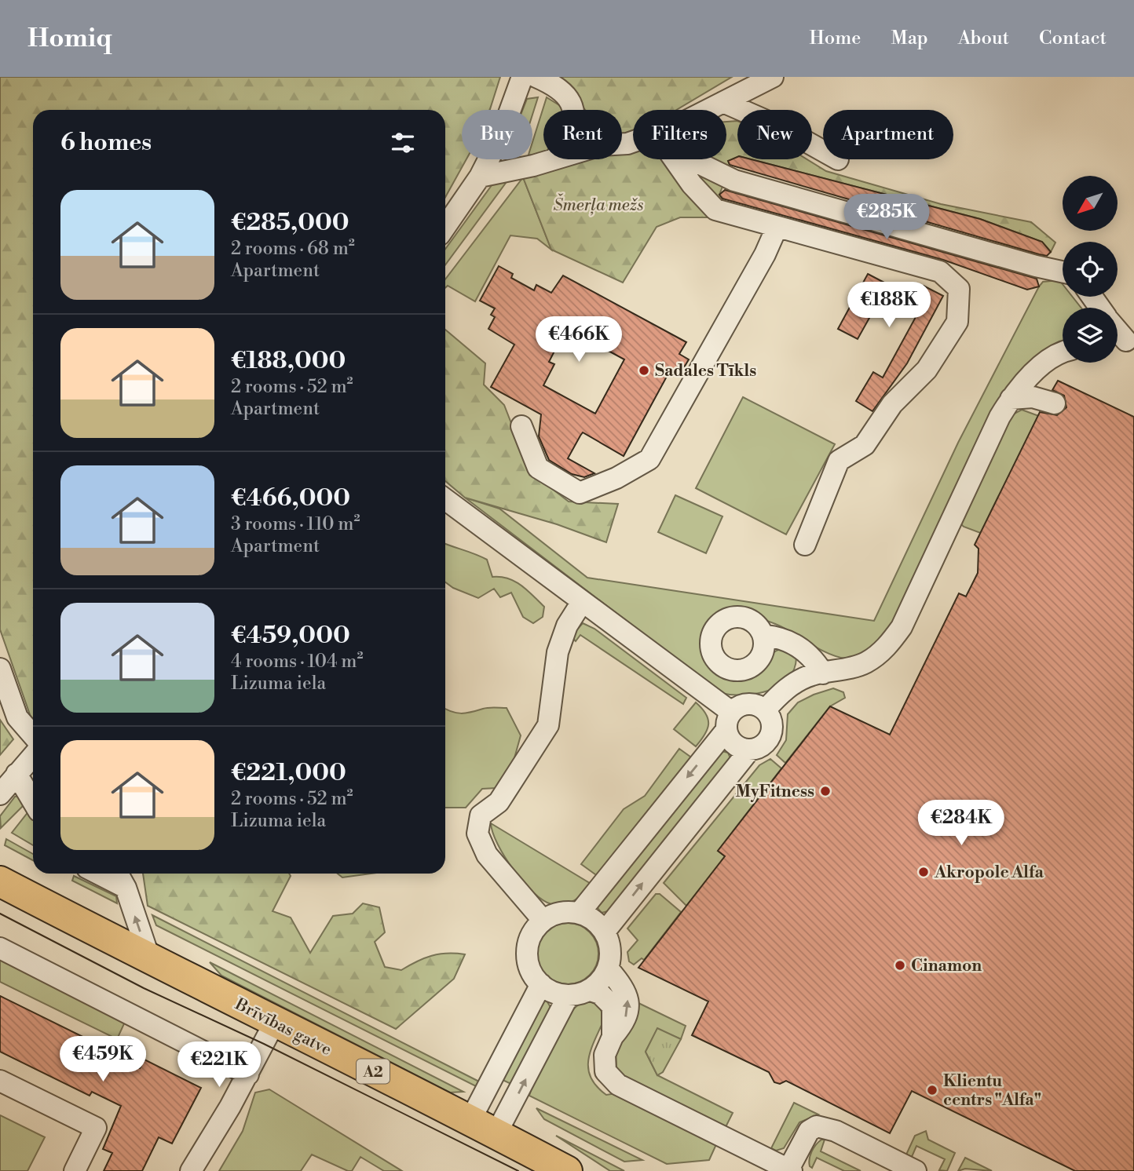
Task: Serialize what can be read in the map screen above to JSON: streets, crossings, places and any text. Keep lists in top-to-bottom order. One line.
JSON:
{"streets":{"highway":["Brīvības gatve","A2"]},"parks":["Šmerļa mežs"],"places":["Sadales Tīkls","MyFitness","Akropole Alfa","Cinamon","Klientu centrs \"Alfa\""],"north":"bottom left","page":{"header":"Homiq","nav":["Home","Map","About","Contact"],"chip":["Buy","Rent","Filters","New","Apartment"],"heading":"6 homes","list":[{"name":"€285,000","note":"2 rooms · 68 m² · Apartment"},{"name":"€188,000","note":"2 rooms · 52 m² · Apartment"},{"name":"€466,000","note":"3 rooms · 110 m² · Apartment"},{"name":"€459,000","note":"4 rooms · 104 m² · Lizuma iela"},{"name":"€221,000","note":"2 rooms · 52 m² · Lizuma iela"}],"price":["€285K","€188K","€466K","€284K","€459K","€221K"]}}
